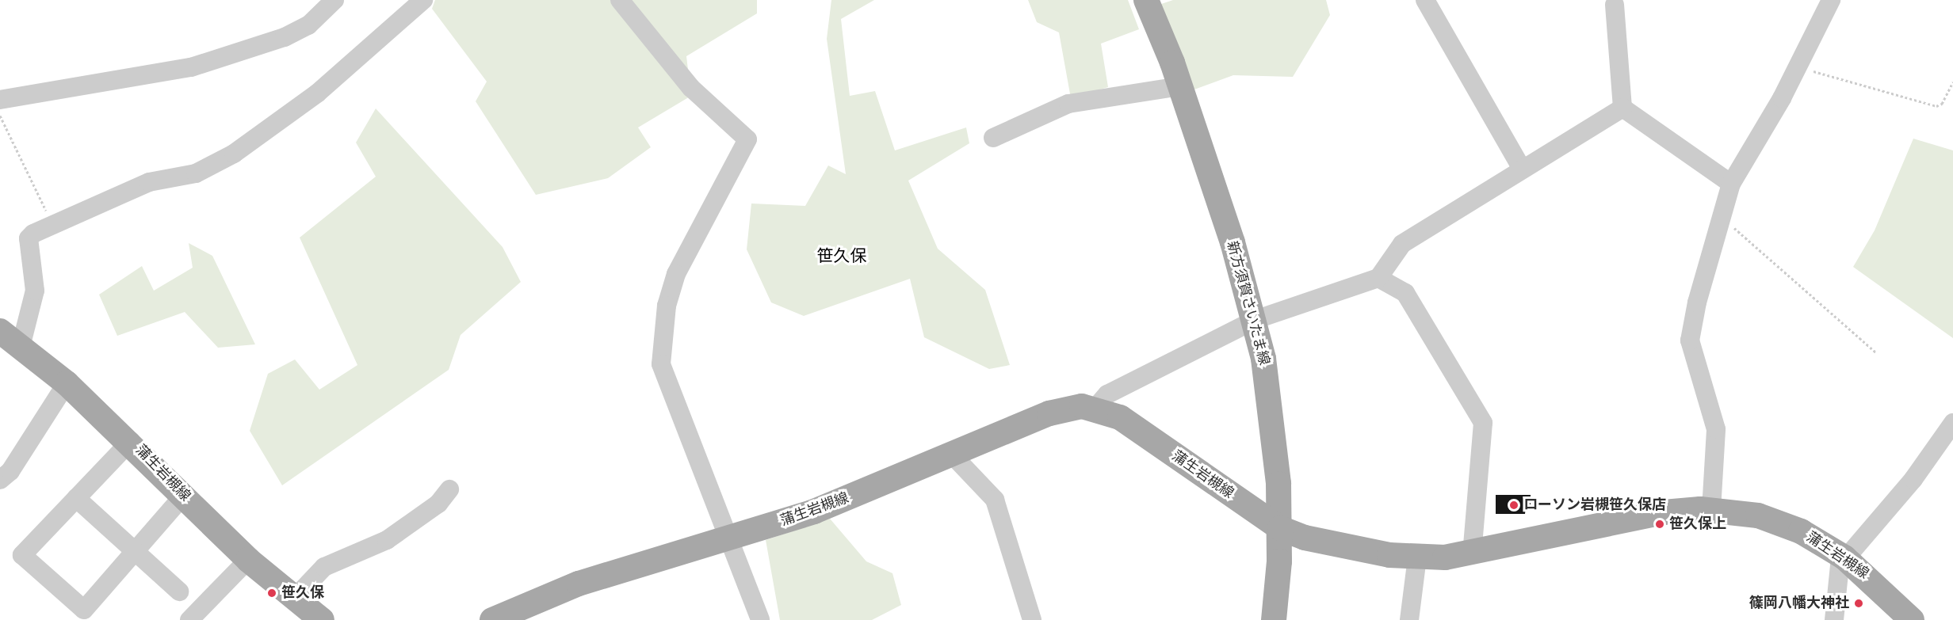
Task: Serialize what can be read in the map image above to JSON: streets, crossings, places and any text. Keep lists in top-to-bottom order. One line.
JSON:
{"streets":{"main road":["新方須賀さいたま線","蒲生岩槻線"]},"crossings":[["新方須賀さいたま線","蒲生岩槻線"]],"districts":["笹久保"],"places":["ローソン岩槻笹久保店","笹久保上","笹久保","篠岡八幡大神社"]}
